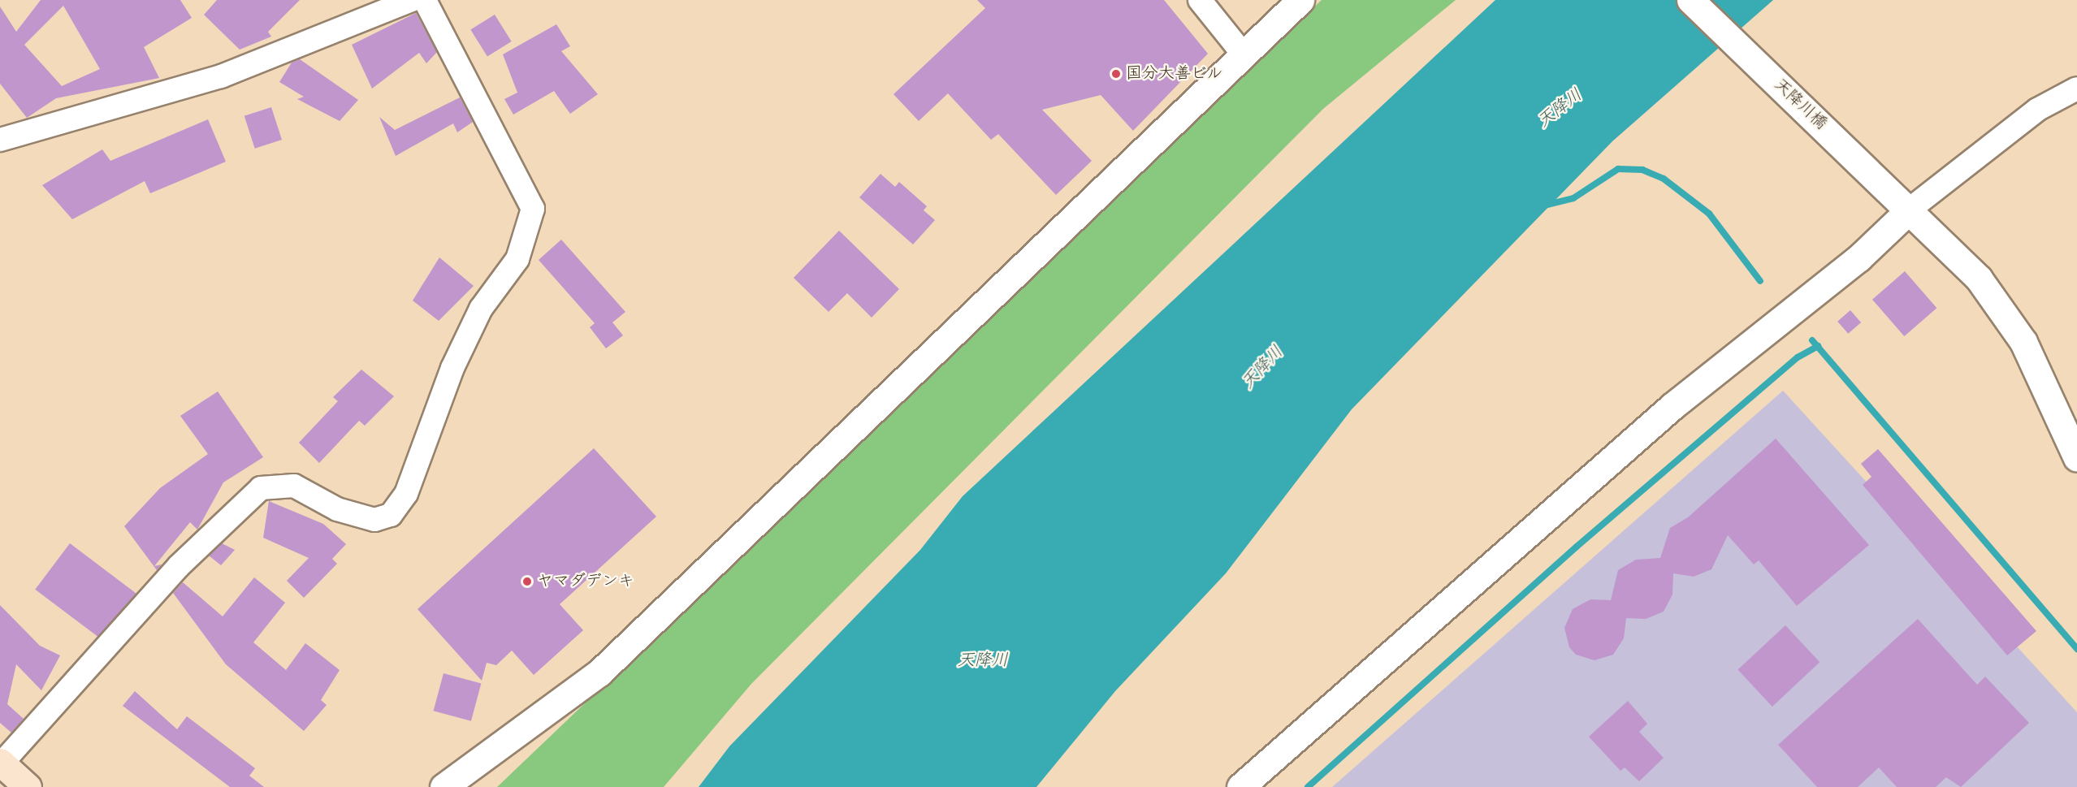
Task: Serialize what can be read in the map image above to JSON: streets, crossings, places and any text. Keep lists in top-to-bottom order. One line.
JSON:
{"streets":{"street":["天降川橋"]},"water":["天降川"],"places":["国分大善ビル","ヤマダデンキ"]}
